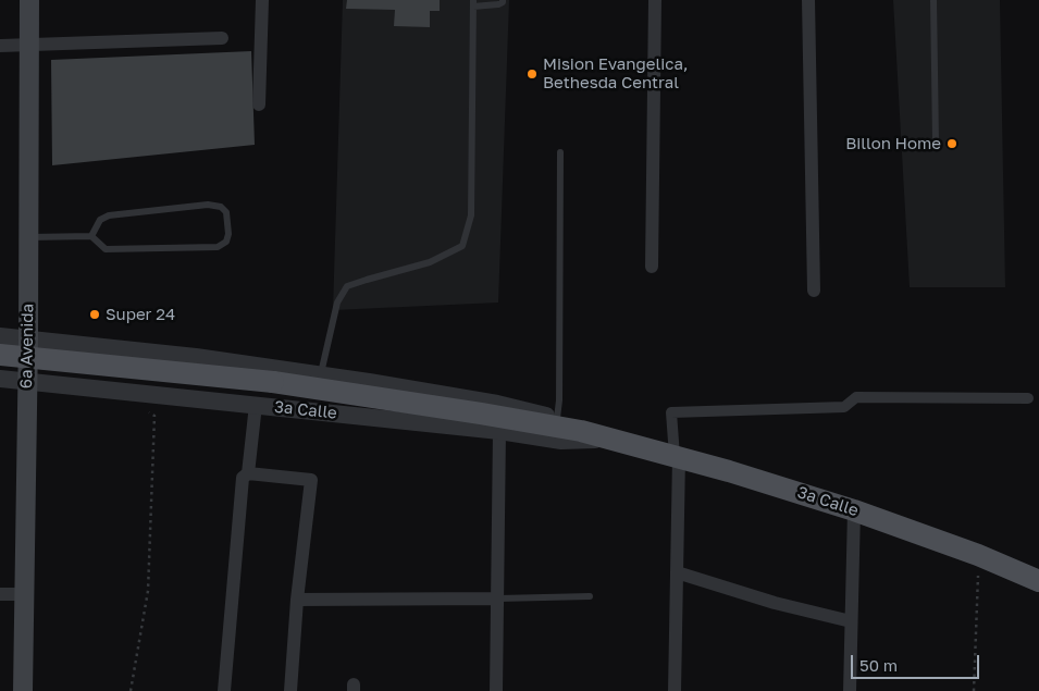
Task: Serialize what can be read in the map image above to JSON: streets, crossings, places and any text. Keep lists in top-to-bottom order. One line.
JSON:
{"streets":{"main road":["6a Avenida","3a Calle"]},"crossings":[["6a Avenida","3a Calle"]],"places":["Mision Evangelica, Bethesda Central","Billon Home","Super 24"],"scale_bar":"50 m"}
